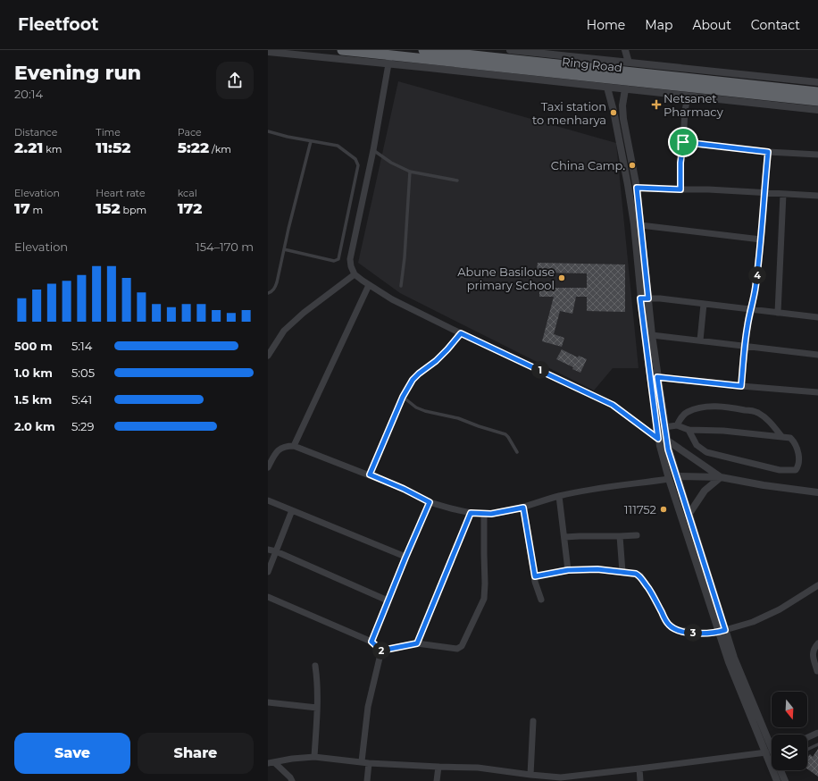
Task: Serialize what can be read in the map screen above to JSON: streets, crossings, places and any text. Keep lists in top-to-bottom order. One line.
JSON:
{"streets":{"highway":["Ring Road"]},"places":{"health":["Netsanet Pharmacy"],"other":["Taxi station to menharya","China Camp.","Abune Basilouse primary School","111752"]},"north":"bottom","page":{"header":"Fleetfoot","nav":["Home","Map","About","Contact"],"heading":["Evening run","20:14"],"stats":[["Distance","2.21 km"],["Time","11:52"],["Pace","5:22 /km"],["Elevation","17 m"],["Heart rate","152 bpm"],["kcal","172"]],"chart":["Elevation","154–170 m"],"pins":["4","1","3","2"],"list":[{"name":"500 m","note":"5:14"},{"name":"1.0 km","note":"5:05"},{"name":"1.5 km","note":"5:41"},{"name":"2.0 km","note":"5:29"}],"buttons":["Save","Share"]}}
